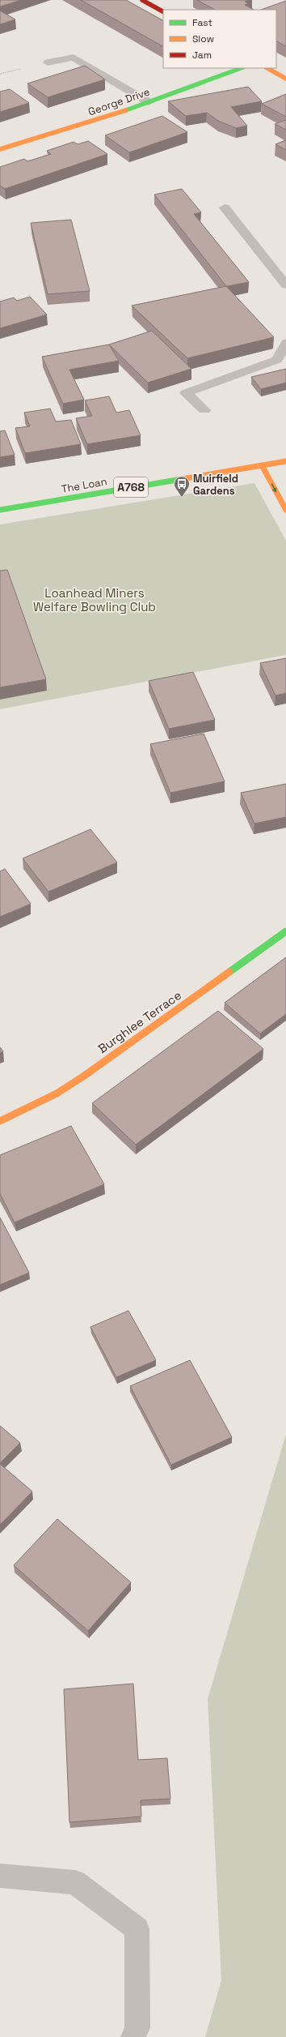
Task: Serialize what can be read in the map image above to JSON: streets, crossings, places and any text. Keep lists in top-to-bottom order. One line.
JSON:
{"streets":{"street":["George Drive","The Loan","A768","Burghlee Terrace"]},"parks":["Loanhead Miners Welfare Bowling Club"],"places":{"bus stop":["Muirfield Gardens"]},"legend":["Fast","Slow","Jam"]}
